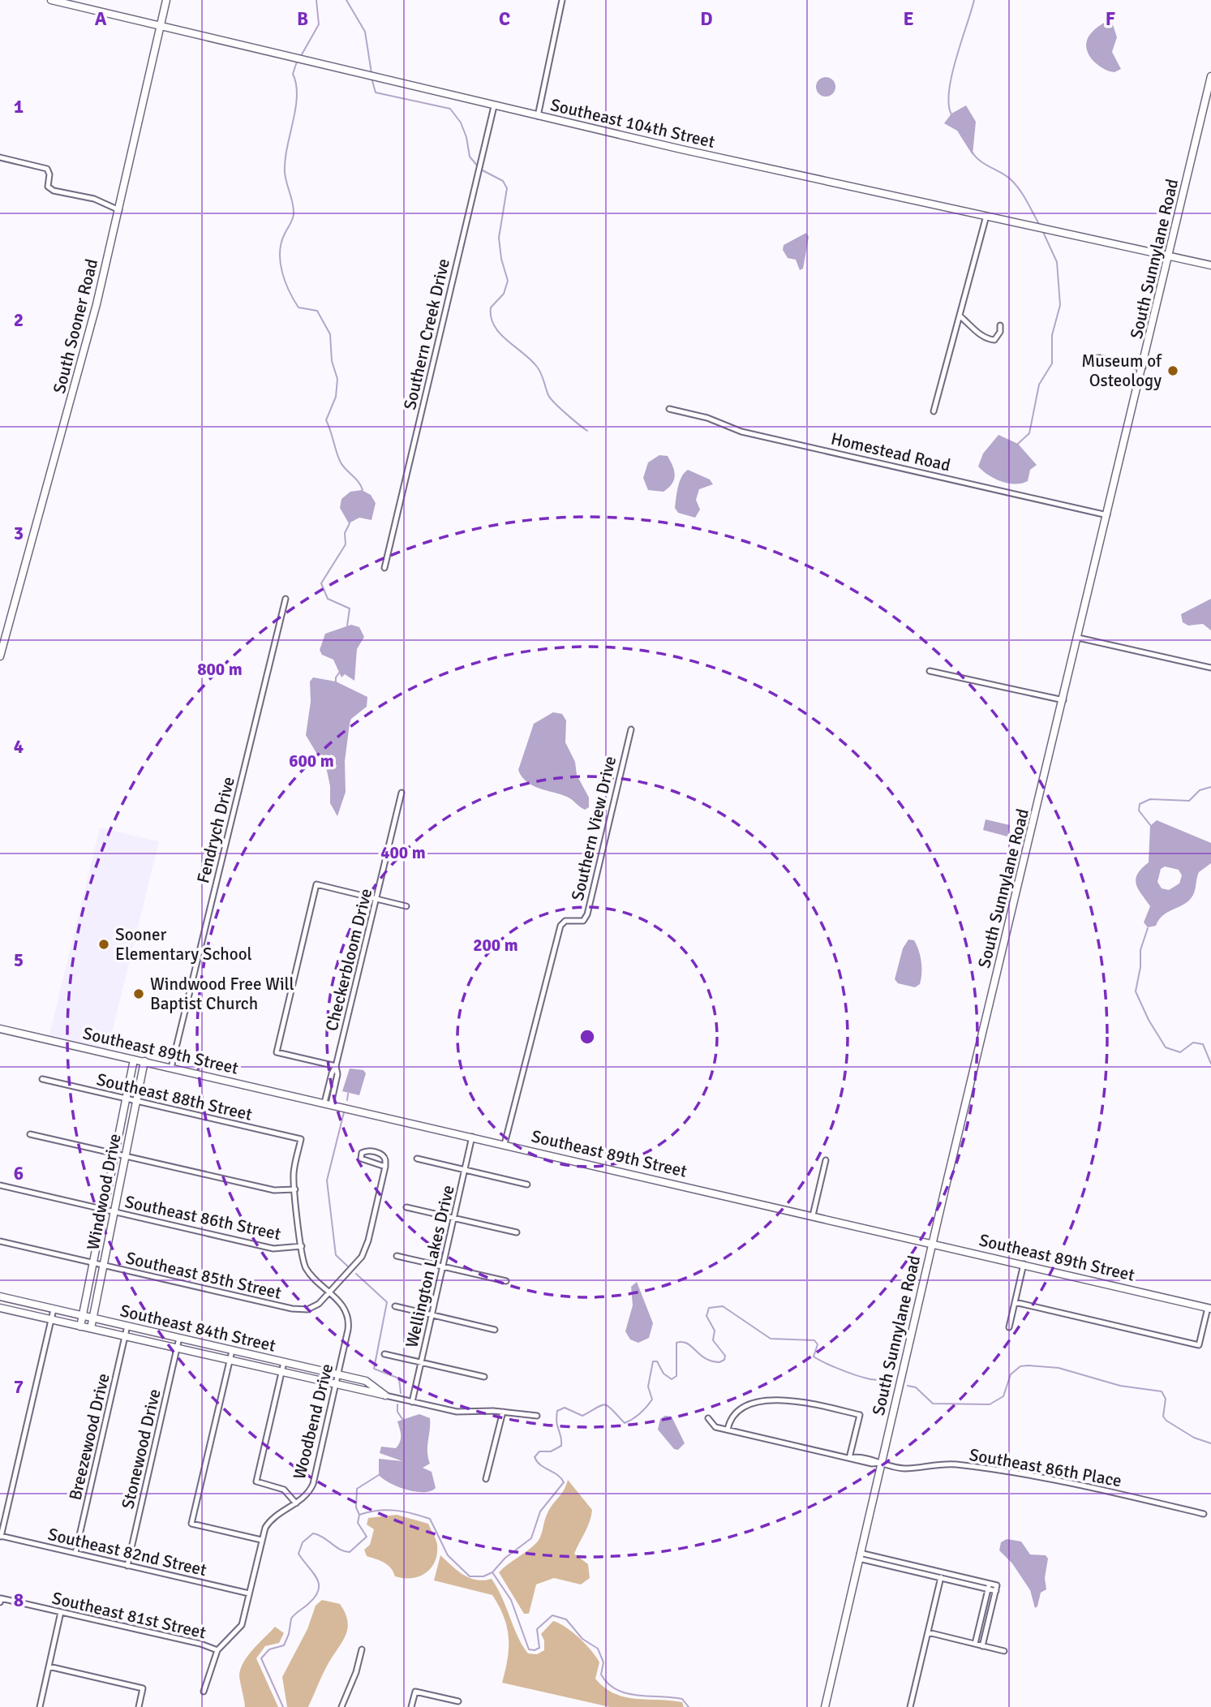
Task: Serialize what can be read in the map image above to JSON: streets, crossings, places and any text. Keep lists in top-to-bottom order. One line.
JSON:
{"streets":{"street":["Southeast 104th Street","South Sunnylane Road","South Sooner Road","Southern Creek Drive","Homestead Road","Southern View Drive","Fendrych Drive","Checkerbloom Drive","Southeast 89th Street","Southeast 88th Street","Windwood Drive","Southeast 86th Street","Wellington Lakes Drive","Southeast 85th Street","Southeast 84th Street","Woodbend Drive","Breezewood Drive","Stonewood Drive","Southeast 86th Place","Southeast 82nd Street","Southeast 81st Street"]},"crossings":[["Southeast 104th Street","South Sunnylane Road"],["Southeast 104th Street","South Sooner Road"],["Southeast 104th Street","Southern Creek Drive"],["South Sunnylane Road","Homestead Road"],["South Sunnylane Road","Southeast 89th Street"],["South Sunnylane Road","Southeast 86th Place"],["Southern View Drive","Southeast 89th Street"],["Fendrych Drive","Southeast 89th Street"],["Checkerbloom Drive","Southeast 89th Street"],["Southeast 89th Street","Windwood Drive"],["Southeast 89th Street","Wellington Lakes Drive"],["Southeast 88th Street","Windwood Drive"],["Southeast 88th Street","Woodbend Drive"],["Windwood Drive","Southeast 86th Street"],["Windwood Drive","Southeast 85th Street"],["Windwood Drive","Southeast 84th Street"],["Southeast 86th Street","Woodbend Drive"],["Wellington Lakes Drive","Southeast 84th Street"],["Southeast 85th Street","Woodbend Drive"],["Southeast 84th Street","Woodbend Drive"],["Southeast 84th Street","Breezewood Drive"],["Southeast 84th Street","Stonewood Drive"],["Woodbend Drive","Southeast 82nd Street"],["Woodbend Drive","Southeast 81st Street"],["Breezewood Drive","Southeast 82nd Street"],["Stonewood Drive","Southeast 82nd Street"]],"places":["Museum of Osteology","Sooner Elementary School","Windwood Free Will Baptist Church"],"grid":{"columns":["A","B","C","D","E","F"],"rows":["1","2","3","4","5","6","7","8"]},"rings":["800 m","600 m","400 m","200 m"]}
